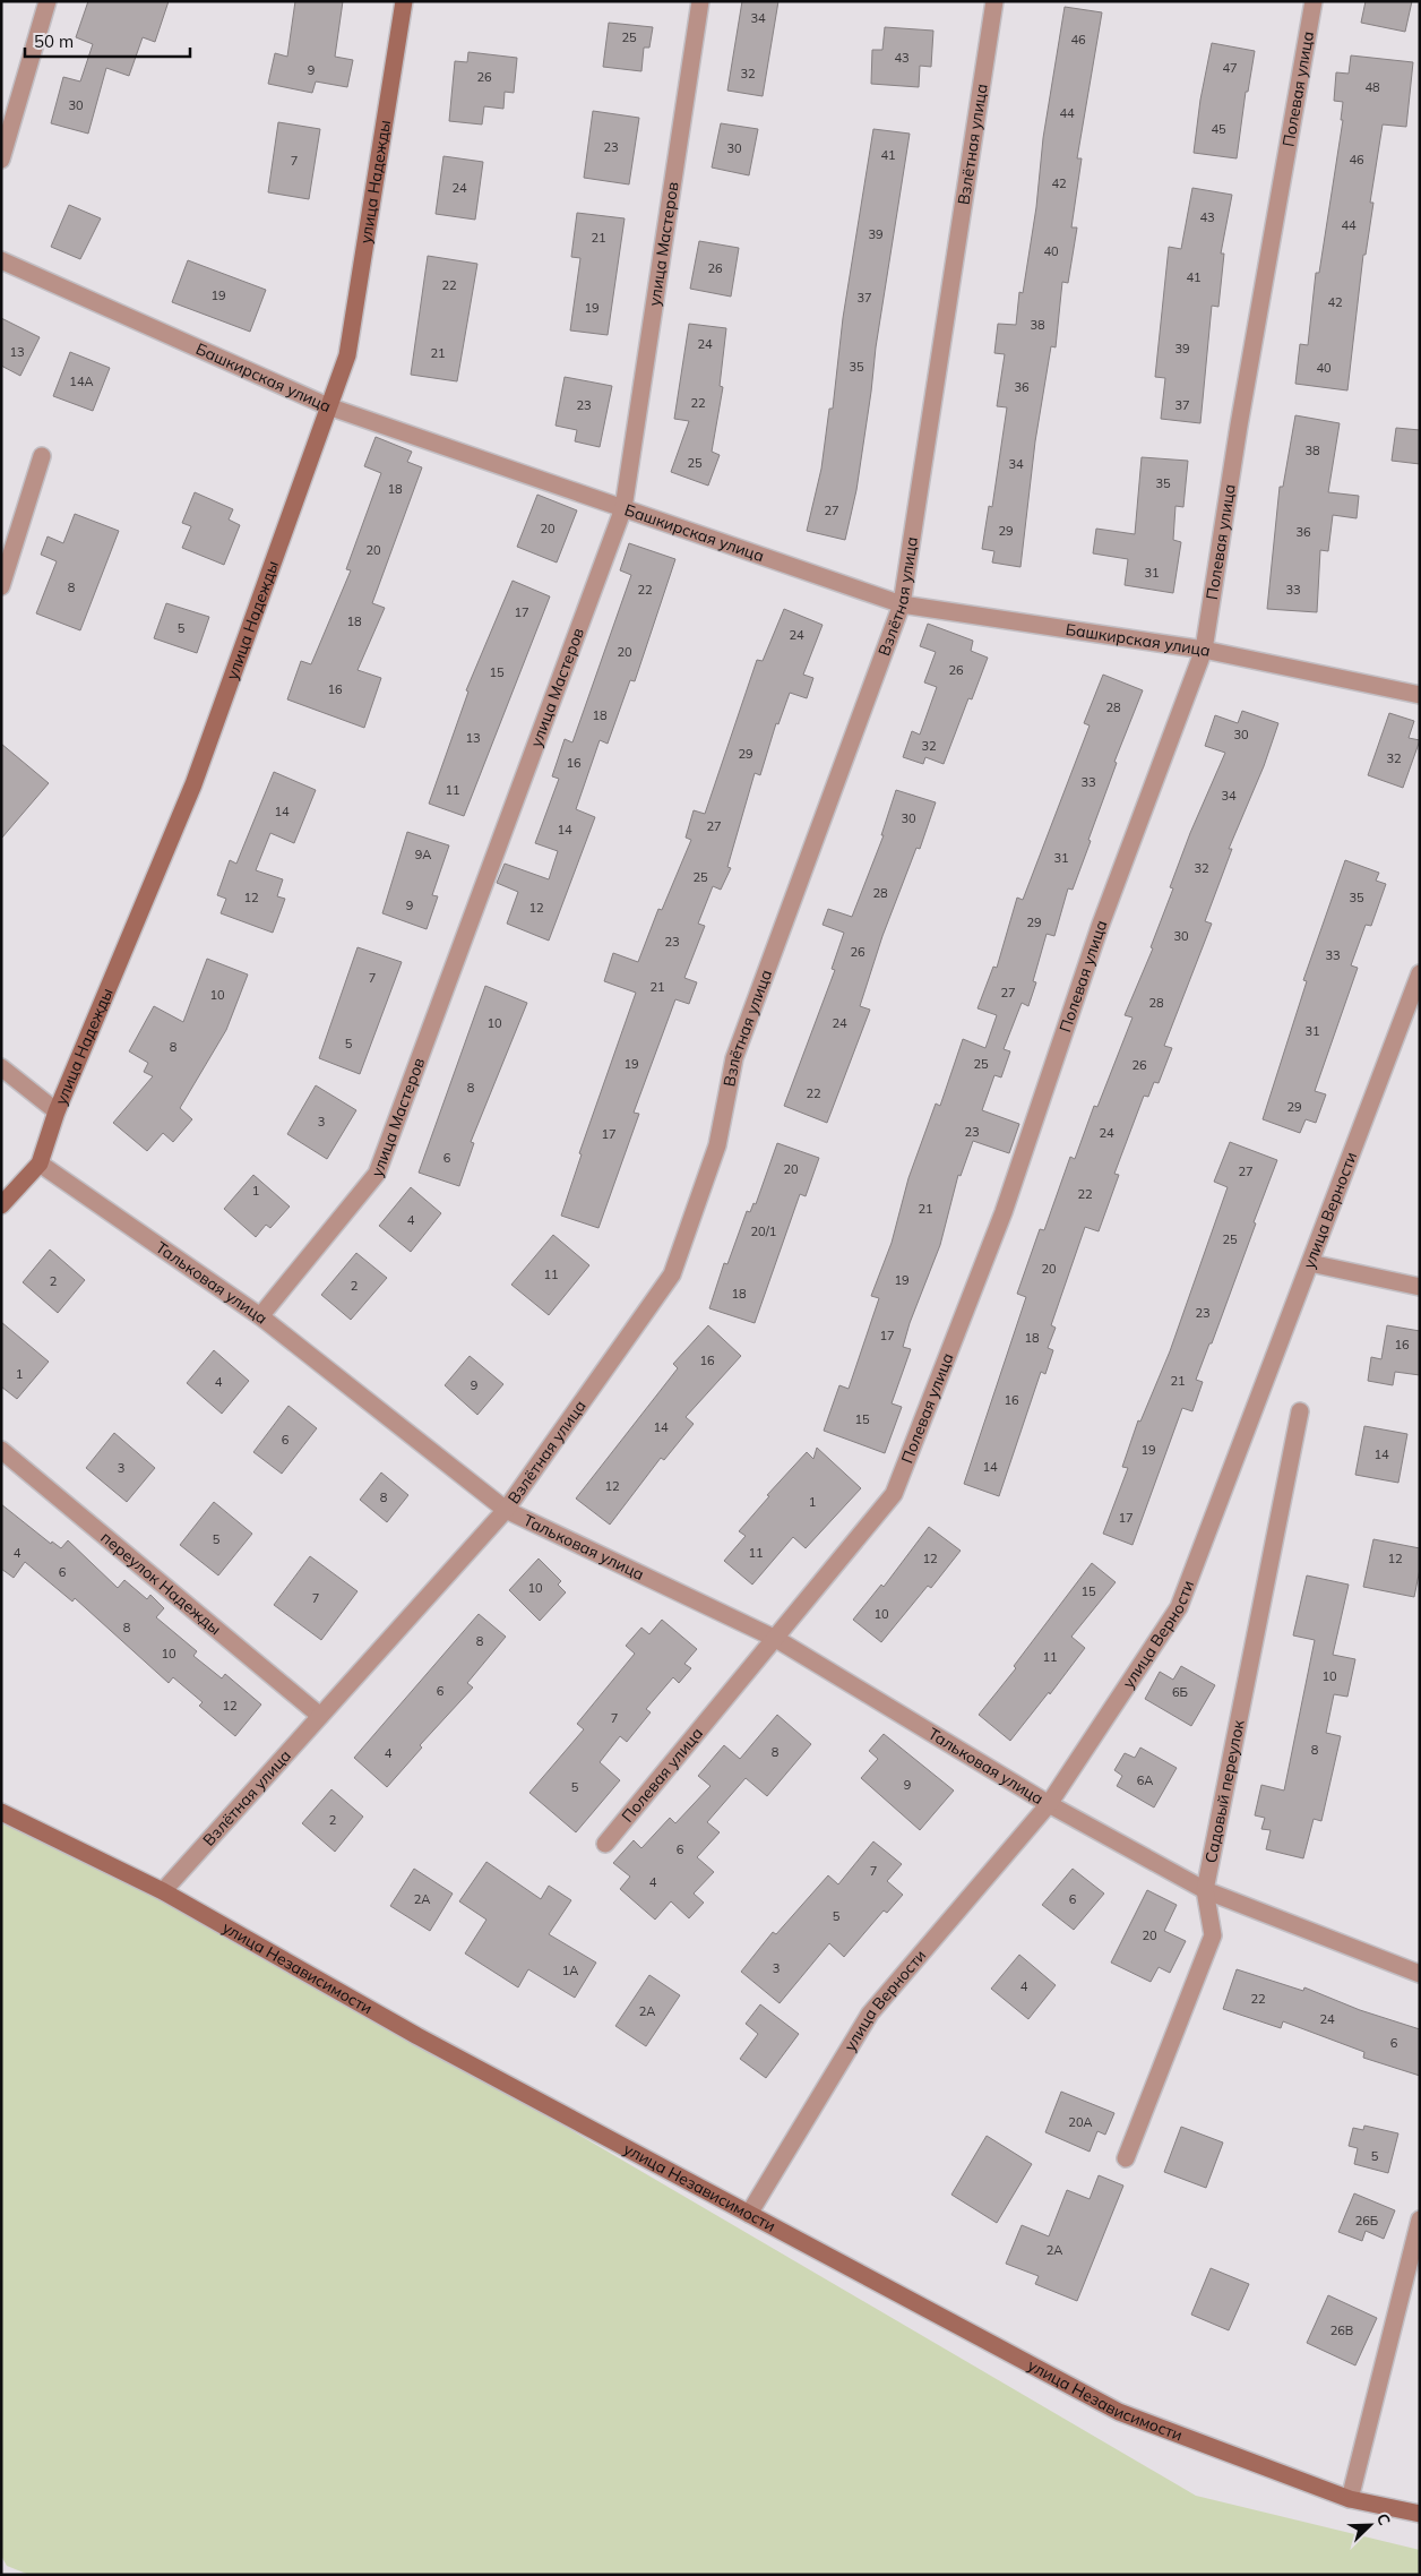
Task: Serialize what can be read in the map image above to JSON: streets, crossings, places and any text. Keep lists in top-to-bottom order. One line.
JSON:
{"streets":{"main road":["улица Надежды","улица Независимости"],"street":["Полевая улица","Взлётная улица","улица Мастеров","Башкирская улица","улица Верности","Тальковая улица","переулок Надежды","Садовый переулок"]},"crossings":[["Полевая улица","Башкирская улица"],["Полевая улица","Тальковая улица"],["Взлётная улица","Башкирская улица"],["Взлётная улица","Тальковая улица"],["Взлётная улица","переулок Надежды"],["Взлётная улица","улица Независимости"],["улица Надежды","Башкирская улица"],["улица Надежды","Тальковая улица"],["улица Мастеров","Башкирская улица"],["улица Мастеров","Тальковая улица"],["улица Верности","Тальковая улица"],["улица Верности","улица Независимости"],["Тальковая улица","Садовый переулок"]],"house_numbers":["34","25","46","43","47","9","32","26","48","30","44","45","23","30","41","46","7","42","24","43","44","39","21","40","26","41","22","19","37","42","19","38","24","39","13","21","35","40","14А","36","22","23","37","38","25","34","35","18","27","20","29","36","20","31","8","22","33","17","18","5","24","20","26","15","16","28","18","30","13","32","29","32","16","33","11","34","14","30","27","14","9А","31","32","25","28","12","35","9","12","29","30","23","26","33","7","21","27","10","28","10","24","31","5","8","19","25","26","8","22","29","3","23","24","17","6","20","27","1","22","21","4","20/1","25","20","11","19","2","2","18","23","17","18","16","16","1","21","4","9","16","15","14","6","19","14","14","3","12","8","1","17","5","4","11","12","12","6","10","15","7","10","8","8","10","11","10","6","6Б","12","7","8","8","4","6А","9","5","2","6","7","4","2А","6","5","20","3","1А","4","22","2А","24","6","20А","5","26Б","2А","26В"],"scale_bar":"50 m","north":"top right"}
